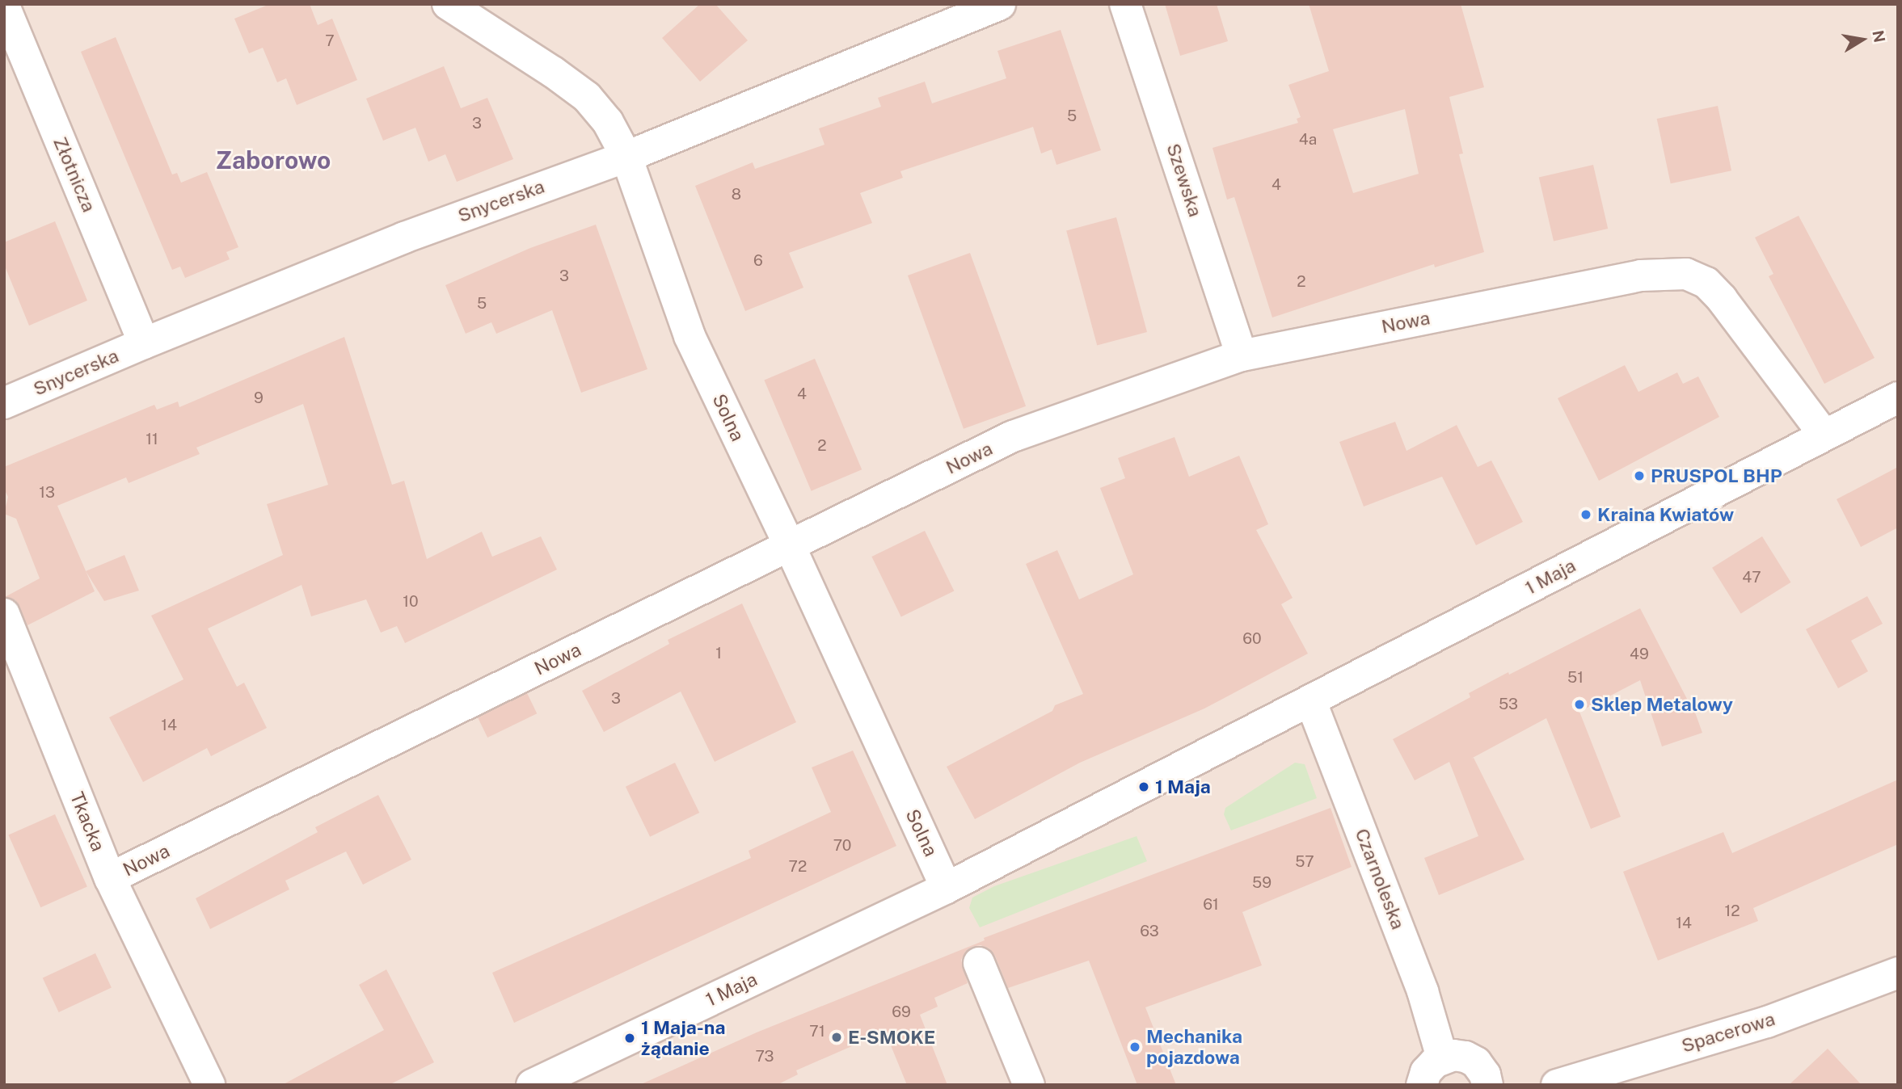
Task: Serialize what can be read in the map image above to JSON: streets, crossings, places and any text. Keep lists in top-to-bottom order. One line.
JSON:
{"streets":{"street":["Złotnicza","Szewska","Snycerska","Nowa","Solna","1 Maja","Tkacka","Czarnoleska","Spacerowa"]},"crossings":[["Złotnicza","Snycerska"],["Szewska","Nowa"],["Snycerska","Solna"],["Nowa","Solna"],["Nowa","1 Maja"],["Nowa","Tkacka"],["Solna","1 Maja"],["1 Maja","Czarnoleska"]],"districts":["Zaborowo"],"places":["PRUSPOL BHP","Kraina Kwiatów","Sklep Metalowy","1 Maja","E-SMOKE","1 Maja-na żądanie","Mechanika pojazdowa"],"house_numbers":["7","5","3","4a","4","8","6","3","2","5","4","9","11","2","13","47","10","60","1","49","51","3","53","14","70","57","72","59","61","12","14","63","69","71","73"],"north":"right"}
